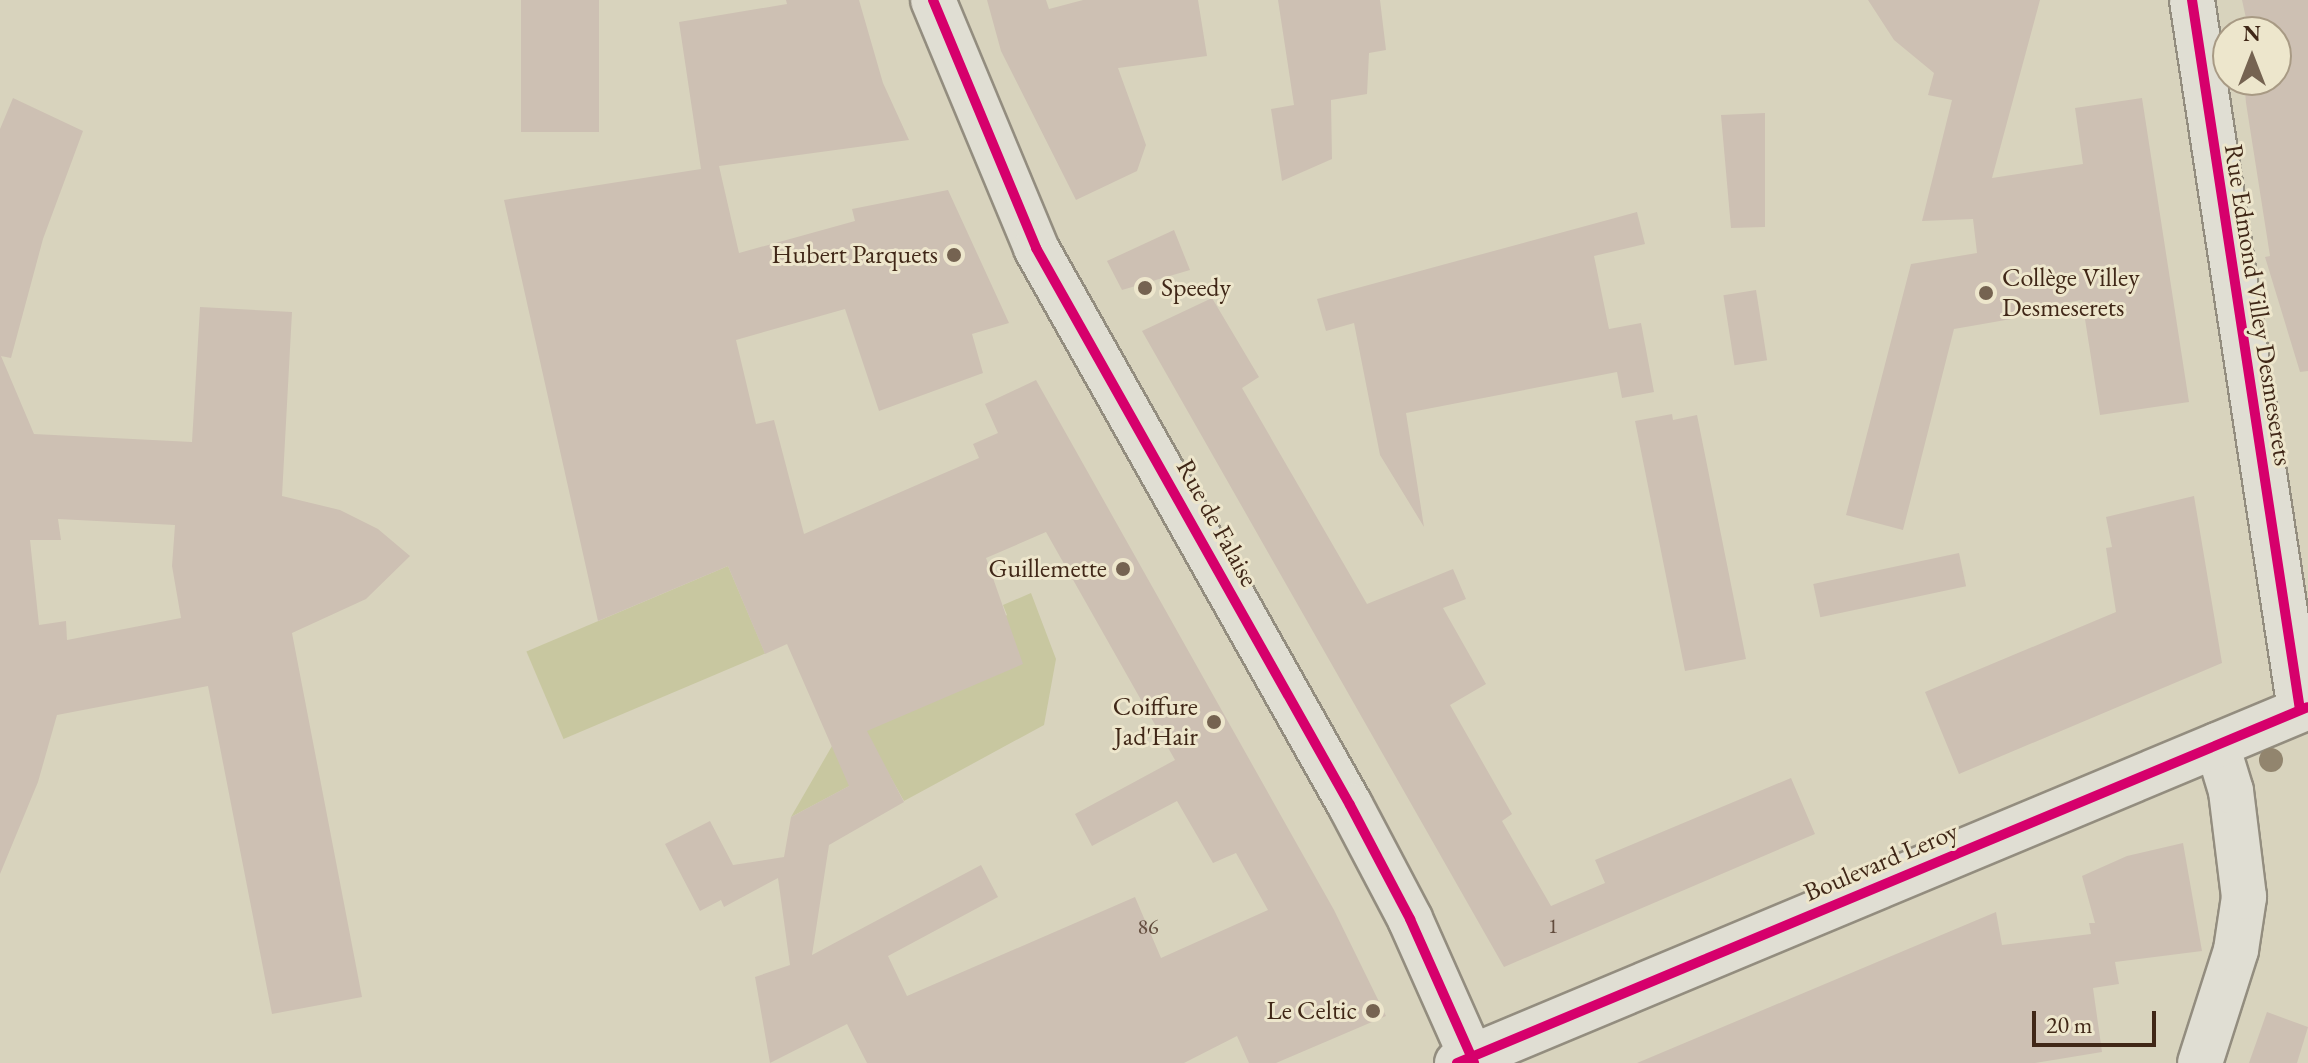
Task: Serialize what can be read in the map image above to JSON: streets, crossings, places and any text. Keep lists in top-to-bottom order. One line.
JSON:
{"streets":{"main road":["Rue Edmond Villey Desmeserets","Rue de Falaise","Boulevard Leroy"]},"crossings":[["Rue Edmond Villey Desmeserets","Boulevard Leroy"],["Rue de Falaise","Boulevard Leroy"]],"places":["Hubert Parquets","Speedy","Collège Villey Desmeserets","Guillemette","Coiffure Jad'Hair","Le Celtic"],"house_numbers":["1","86"],"scale_bar":"20 m","north":"top"}
